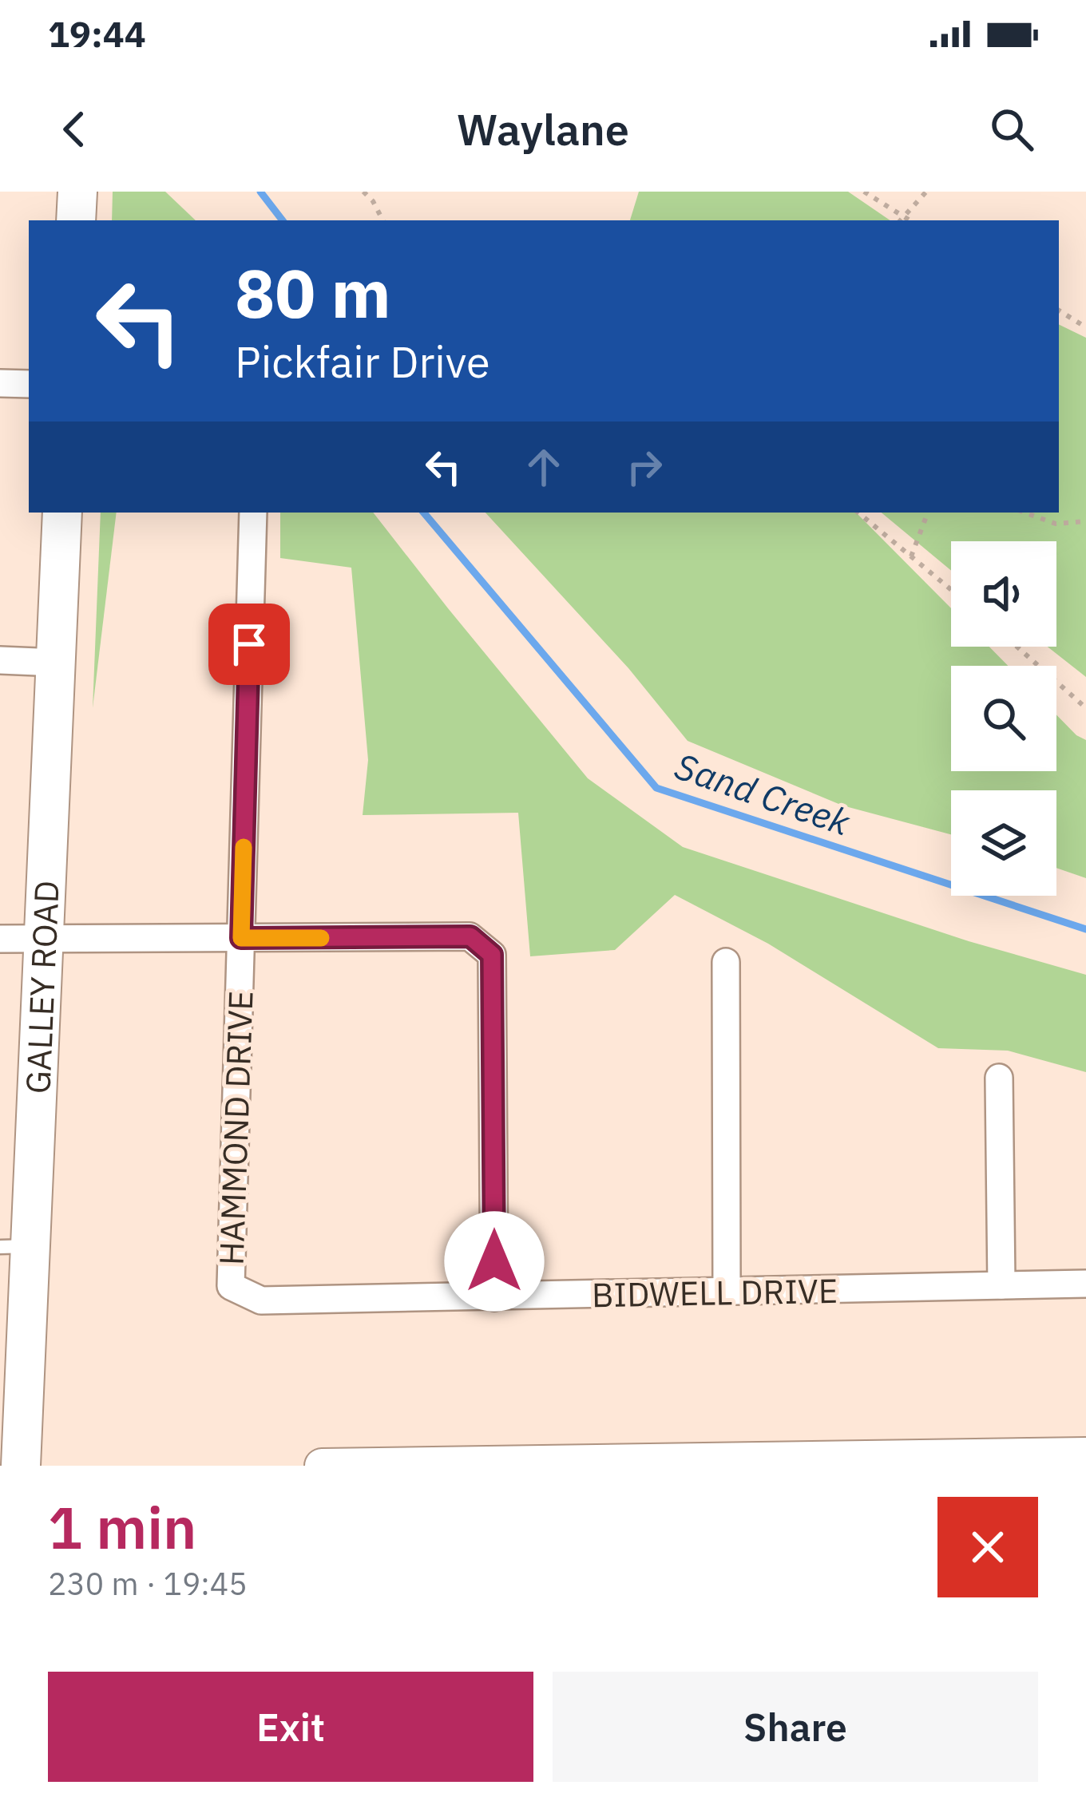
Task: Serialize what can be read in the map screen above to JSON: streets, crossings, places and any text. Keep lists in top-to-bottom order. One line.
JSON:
{"streets":{"main road":["GALLEY ROAD"],"street":["HAMMOND DRIVE","BIDWELL DRIVE"]},"crossings":[["HAMMOND DRIVE","BIDWELL DRIVE"]],"water":["Sand Creek"],"page":{"status":"19:44","header":"Waylane","turn":["80 m","Pickfair Drive"],"heading":["1 min","230 m · 19:45"],"buttons":["Exit","Share"]}}
